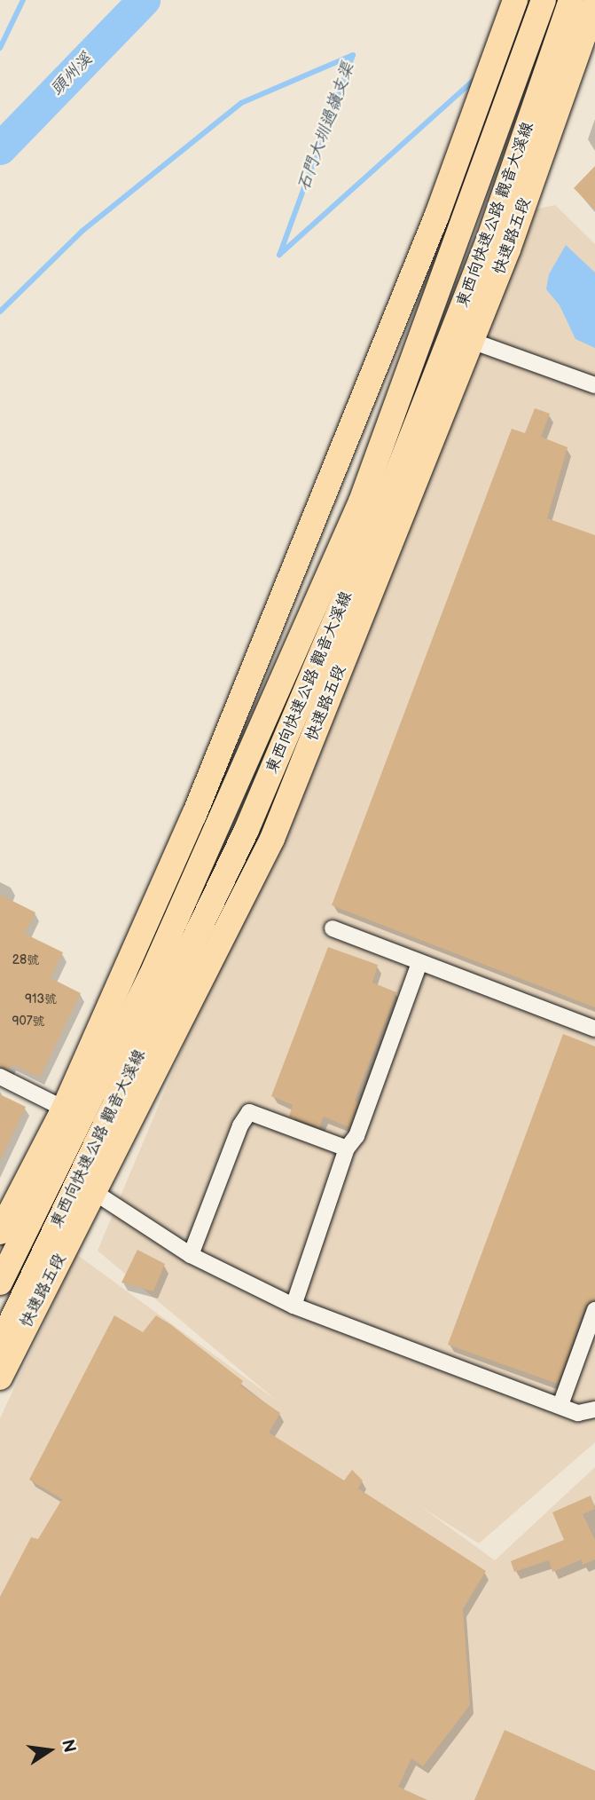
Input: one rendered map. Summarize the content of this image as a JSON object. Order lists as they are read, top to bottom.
{
  "streets": {
    "main road": ["東西向快速公路 觀音大溪線", "快速路五段"]
  },
  "water": ["頭州溪", "石門大圳過嶺支渠"],
  "house_numbers": ["28號", "913號", "907號"],
  "north": "right"
}
